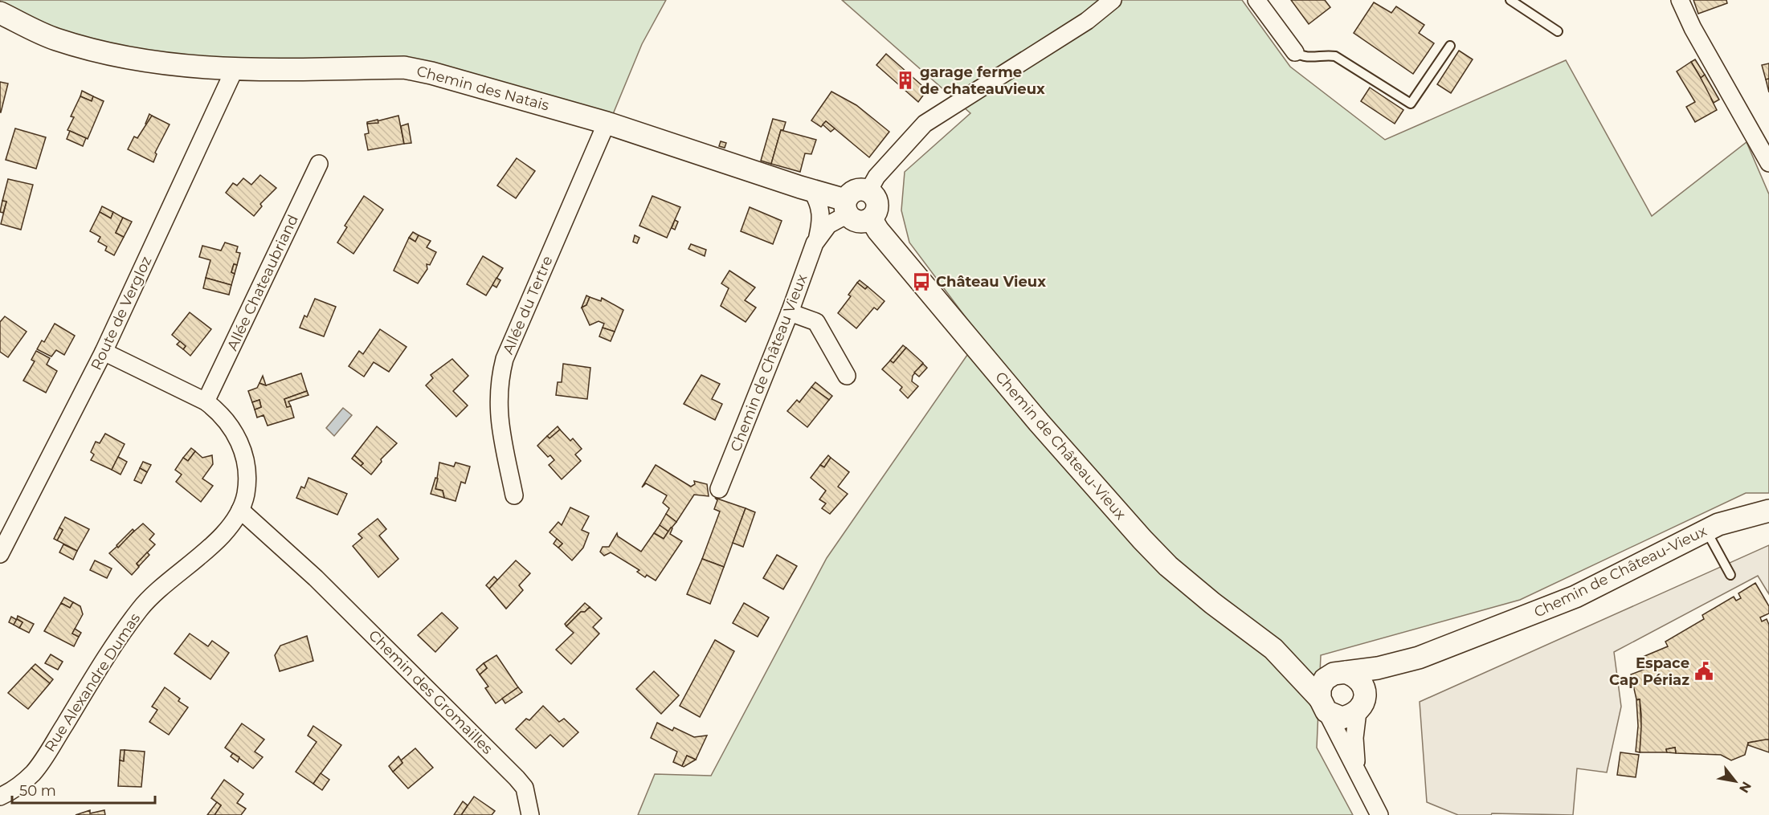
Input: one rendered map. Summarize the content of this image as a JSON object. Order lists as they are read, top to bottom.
{
  "streets": {
    "street": [
      "Chemin des Natais",
      "Allée Chateaubriand",
      "Allée du Tertre",
      "Route de Vergloz",
      "Chemin de Château Vieux",
      "Chemin de Château-Vieux",
      "Rue Alexandre Dumas",
      "Chemin des Gromailles"
    ]
  },
  "crossings": [
    ["Chemin des Natais", "Allée du Tertre"],
    ["Chemin des Natais", "Route de Vergloz"],
    ["Chemin des Natais", "Chemin de Château Vieux"],
    ["Chemin des Natais", "Chemin de Château-Vieux"],
    ["Allée Chateaubriand", "Rue Alexandre Dumas"],
    ["Route de Vergloz", "Rue Alexandre Dumas"],
    ["Chemin de Château Vieux", "Chemin de Château-Vieux"],
    ["Rue Alexandre Dumas", "Chemin des Gromailles"]
  ],
  "places": {
    "building": ["garage ferme de chateauvieux"],
    "bus stop": ["Château Vieux"],
    "public building": ["Espace Cap Périaz"]
  },
  "scale_bar": "50 m",
  "north": "bottom right"
}
